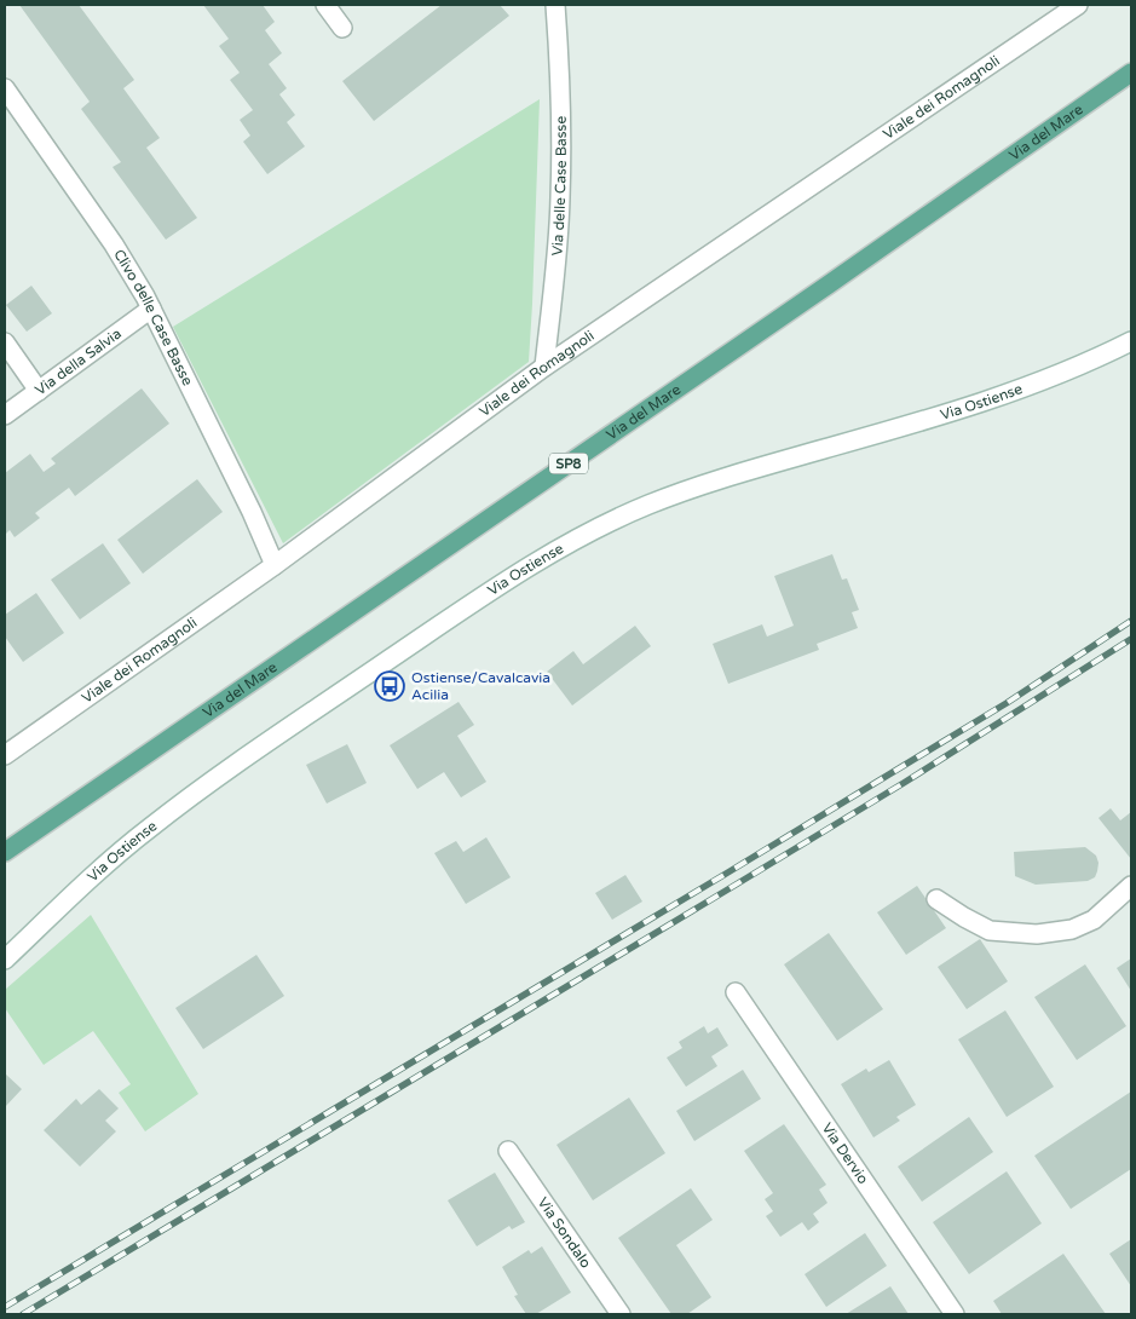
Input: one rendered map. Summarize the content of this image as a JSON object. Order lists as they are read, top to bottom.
{
  "streets": {
    "main road": ["Via del Mare", "SP8"],
    "street": [
      "Viale dei Romagnoli",
      "Via delle Case Basse",
      "Clivo delle Case Basse",
      "Via della Salvia",
      "Via Ostiense",
      "Via Dervio",
      "Via Sondalo"
    ]
  },
  "crossings": [
    ["Viale dei Romagnoli", "Via delle Case Basse"],
    ["Viale dei Romagnoli", "Clivo delle Case Basse"],
    ["Clivo delle Case Basse", "Via della Salvia"]
  ],
  "places": {
    "bus stop": ["Ostiense/Cavalcavia Acilia"]
  }
}
